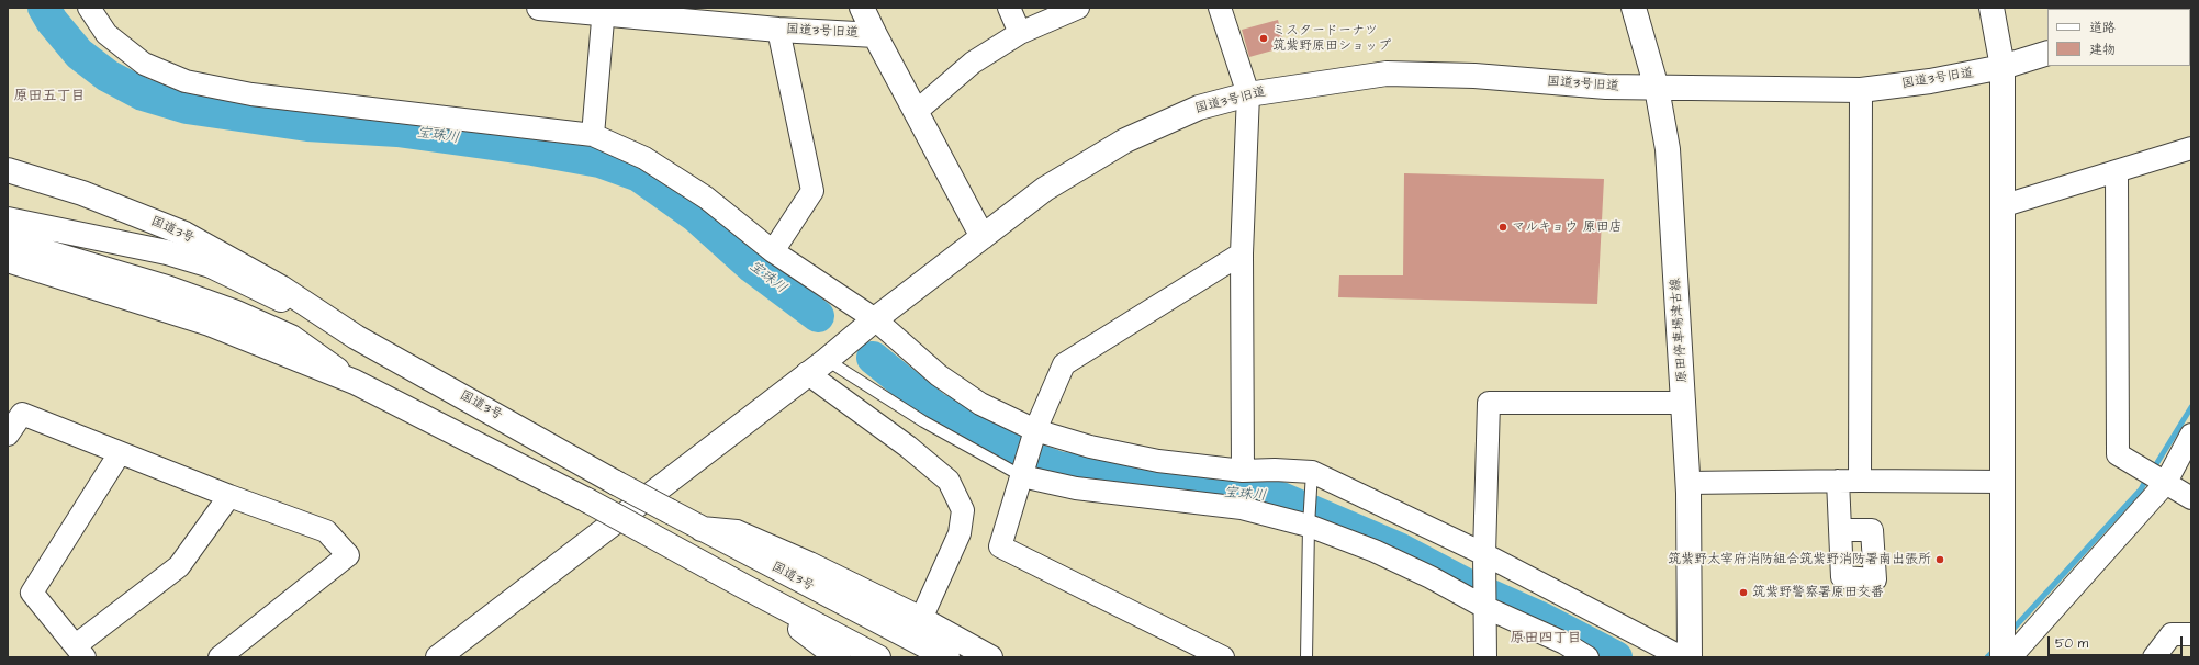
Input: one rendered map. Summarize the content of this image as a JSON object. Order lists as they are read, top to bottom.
{
  "streets": {
    "main road": ["国道3号旧道", "国道3号", "原田停車場津古線"]
  },
  "crossings": [
    ["国道3号旧道", "原田停車場津古線"]
  ],
  "districts": ["原田五丁目", "原田四丁目"],
  "water": ["宝珠川"],
  "places": [
    "ミスタードーナツ 筑紫野原田ショップ",
    "マルキョウ 原田店",
    "筑紫野太宰府消防組合筑紫野消防署南出張所",
    "筑紫野警察署原田交番"
  ],
  "legend": ["道路", "建物"],
  "scale_bar": "50 m"
}
